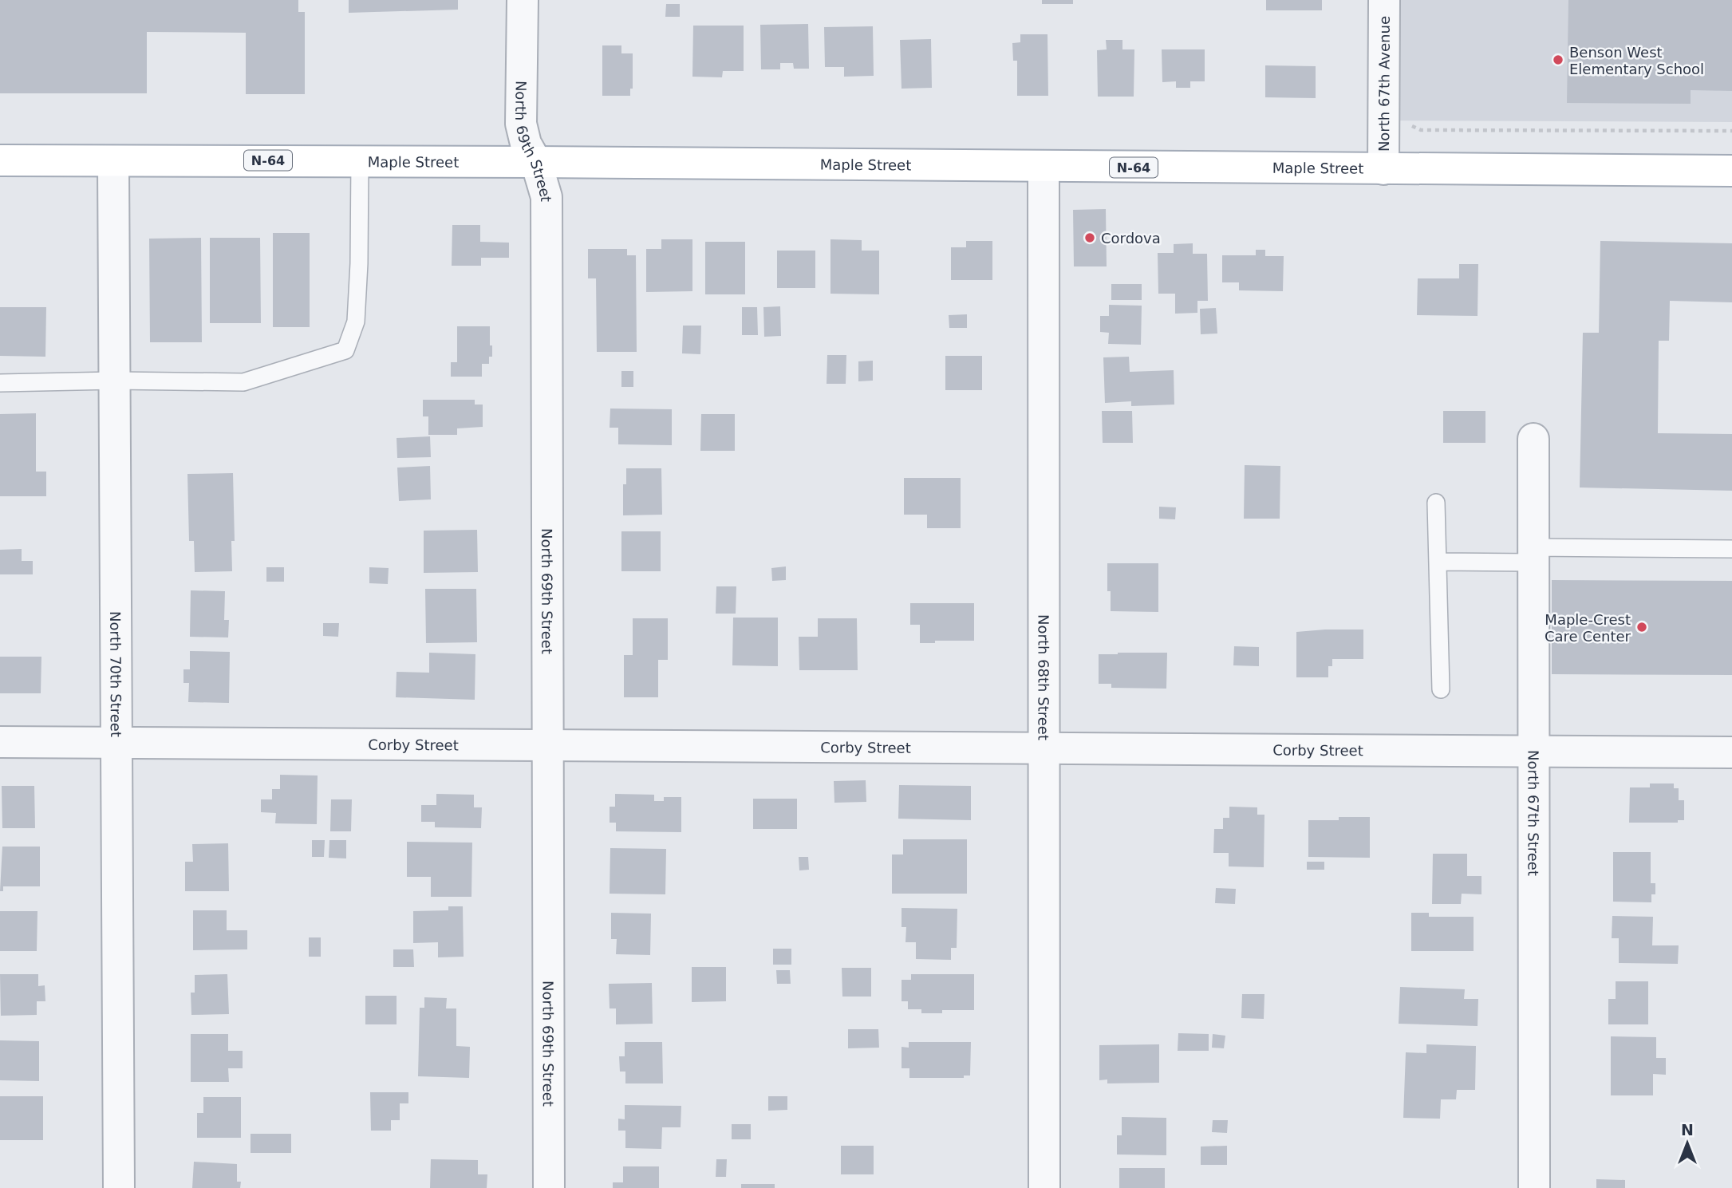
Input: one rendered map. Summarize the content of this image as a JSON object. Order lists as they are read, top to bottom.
{
  "streets": {
    "main road": ["N-64", "Maple Street"],
    "street": [
      "North 67th Avenue",
      "North 69th Street",
      "North 70th Street",
      "North 68th Street",
      "Corby Street",
      "North 67th Street"
    ]
  },
  "crossings": [
    ["North 67th Avenue", "Maple Street"],
    ["North 69th Street", "Maple Street"],
    ["North 69th Street", "Corby Street"],
    ["Maple Street", "North 70th Street"],
    ["Maple Street", "North 68th Street"],
    ["North 70th Street", "Corby Street"],
    ["North 68th Street", "Corby Street"],
    ["Corby Street", "North 67th Street"]
  ],
  "places": ["Benson West Elementary School", "Cordova", "Maple-Crest Care Center"],
  "north": "top"
}
